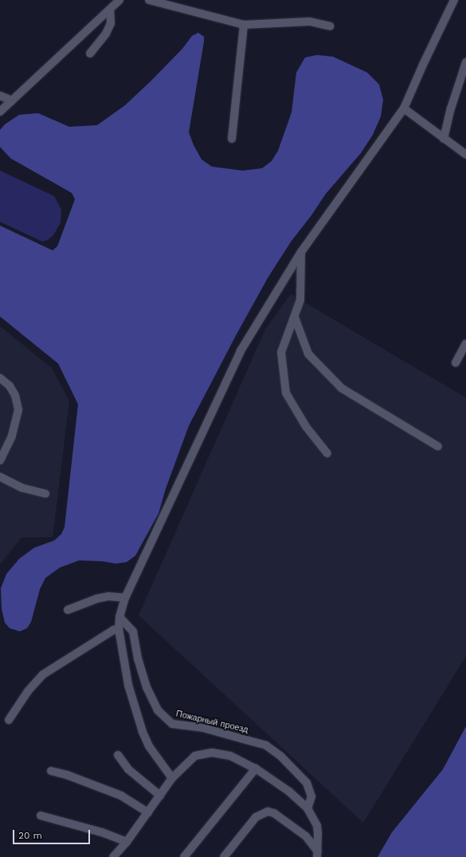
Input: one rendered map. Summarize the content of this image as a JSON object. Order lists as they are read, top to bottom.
{
  "streets": {
    "lane": ["Пожарный проезд"]
  },
  "scale_bar": "20 m"
}
